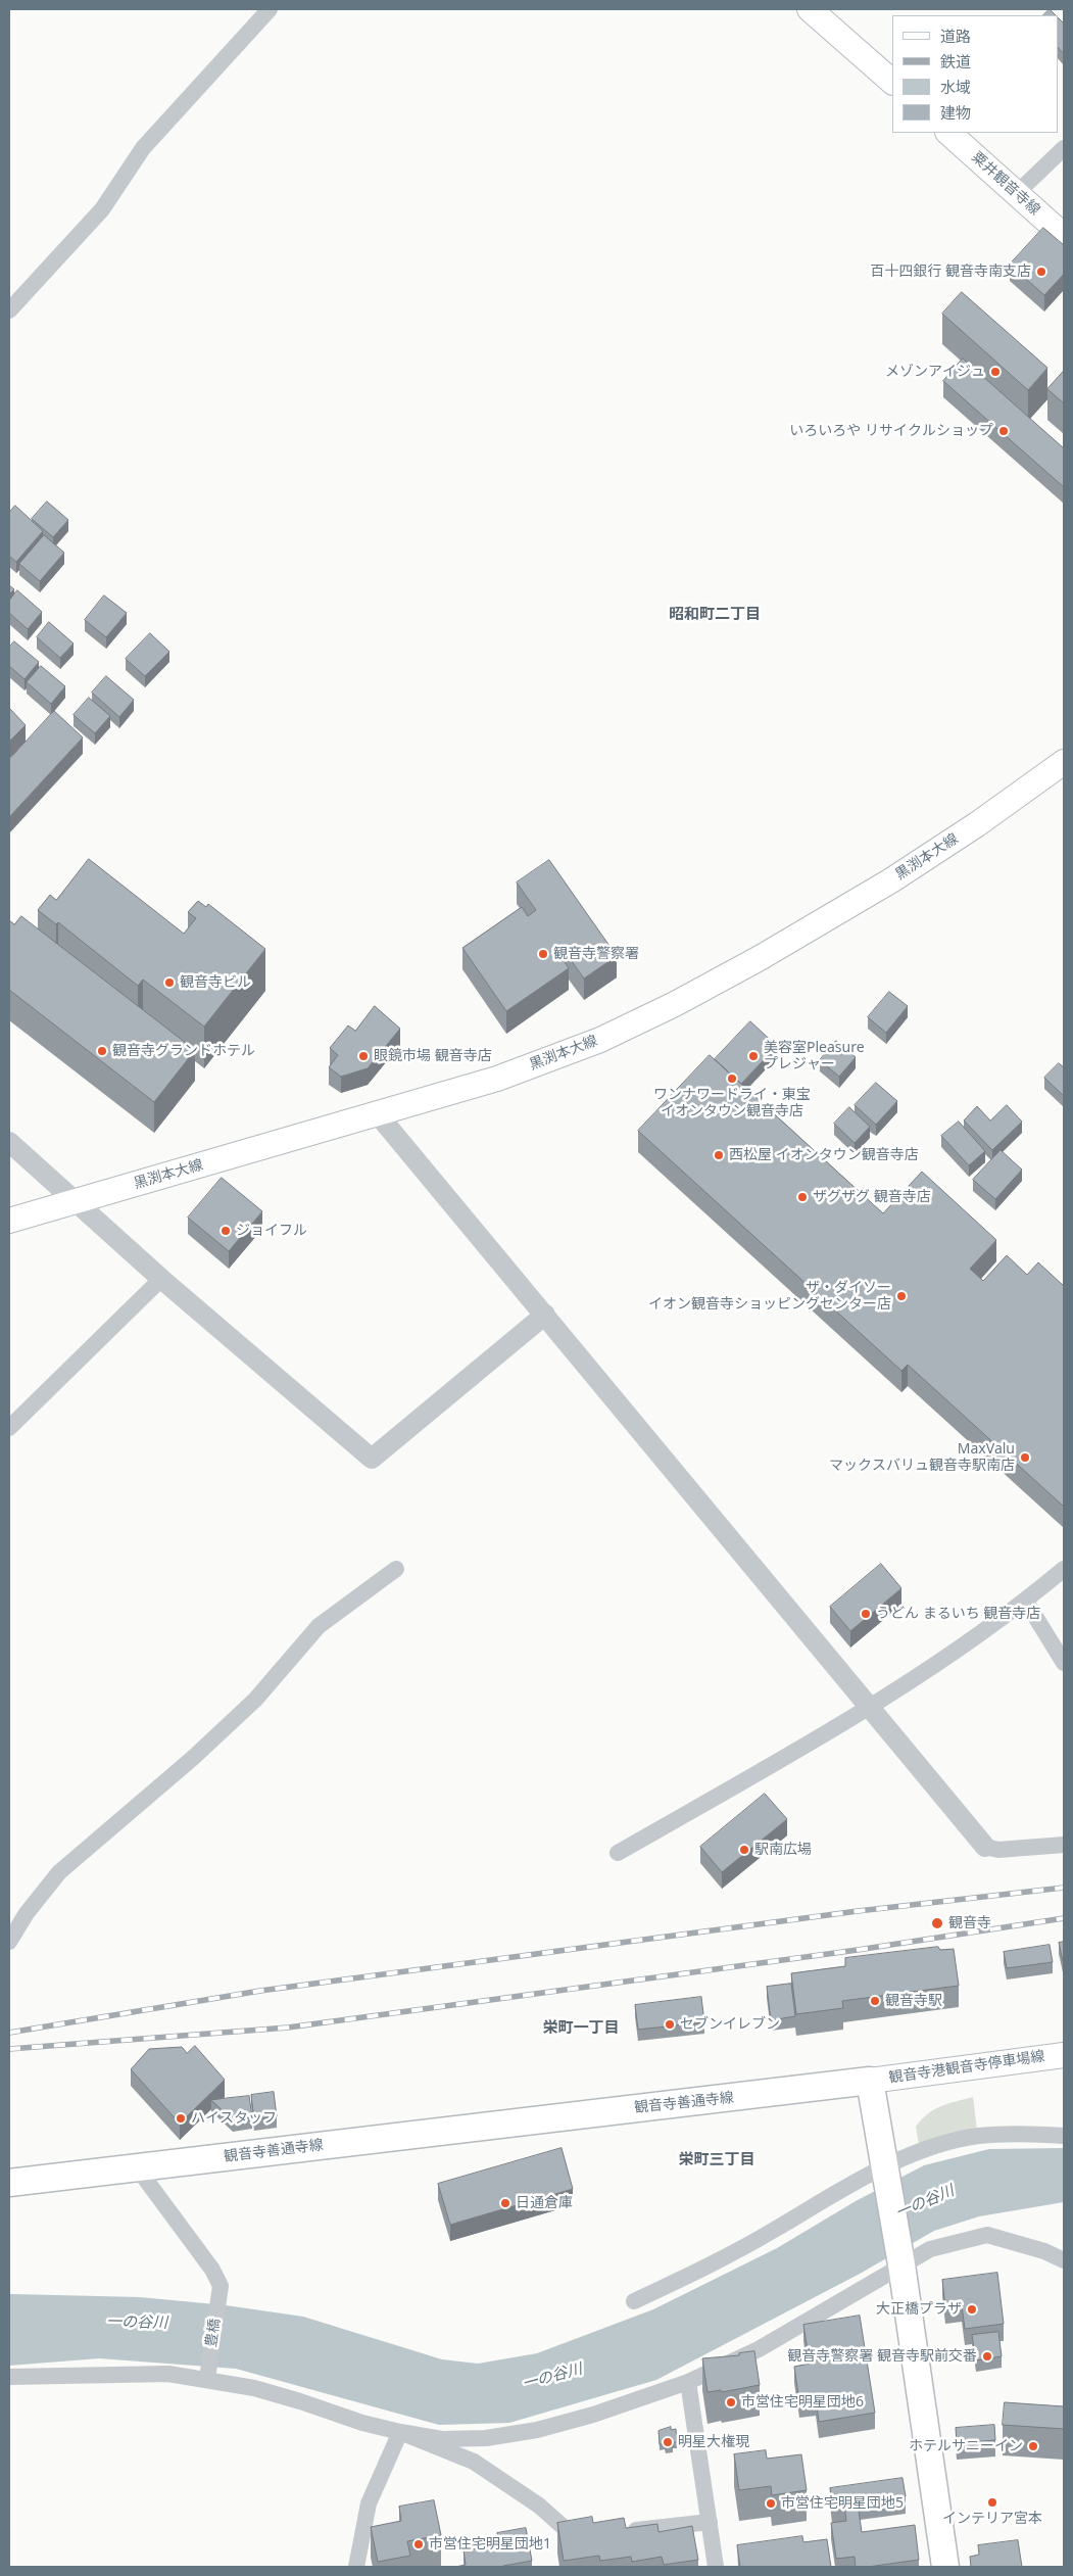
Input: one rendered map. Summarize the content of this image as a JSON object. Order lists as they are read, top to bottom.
{
  "streets": {
    "main road": [
      "粟井観音寺線",
      "黒渕本大線",
      "観音寺港観音寺停車場線",
      "観音寺善通寺線"
    ],
    "street": ["豊橋"]
  },
  "crossings": [
    ["観音寺港観音寺停車場線", "観音寺善通寺線"],
    ["観音寺善通寺線", "豊橋"]
  ],
  "districts": ["昭和町二丁目", "栄町一丁目", "栄町三丁目"],
  "water": ["一の谷川"],
  "places": [
    "百十四銀行 観音寺南支店",
    "メゾンアイジュ",
    "いろいろや リサイクルショップ",
    "観音寺警察署",
    "観音寺ビル",
    "観音寺グランドホテル",
    "眼鏡市場 観音寺店",
    "美容室Pleasure プレジャー",
    "ワンナワードライ・東宝 イオンタウン観音寺店",
    "西松屋 イオンタウン観音寺店",
    "ザグザグ 観音寺店",
    "ジョイフル",
    "ザ・ダイソー イオン観音寺ショッピングセンター店",
    "MaxValu マックスバリュ観音寺駅南店",
    "うどん まるいち 観音寺店",
    "駅南広場",
    "観音寺",
    "観音寺駅",
    "セブンイレブン",
    "ハイスタッフ",
    "日通倉庫",
    "大正橋プラザ",
    "観音寺警察署 観音寺駅前交番",
    "市営住宅明星団地6",
    "明星大権現",
    "ホテルサニーイン",
    "インテリア宮本",
    "市営住宅明星団地5",
    "市営住宅明星団地1"
  ],
  "legend": [
    "道路",
    "鉄道",
    "水域",
    "建物"
  ]
}
